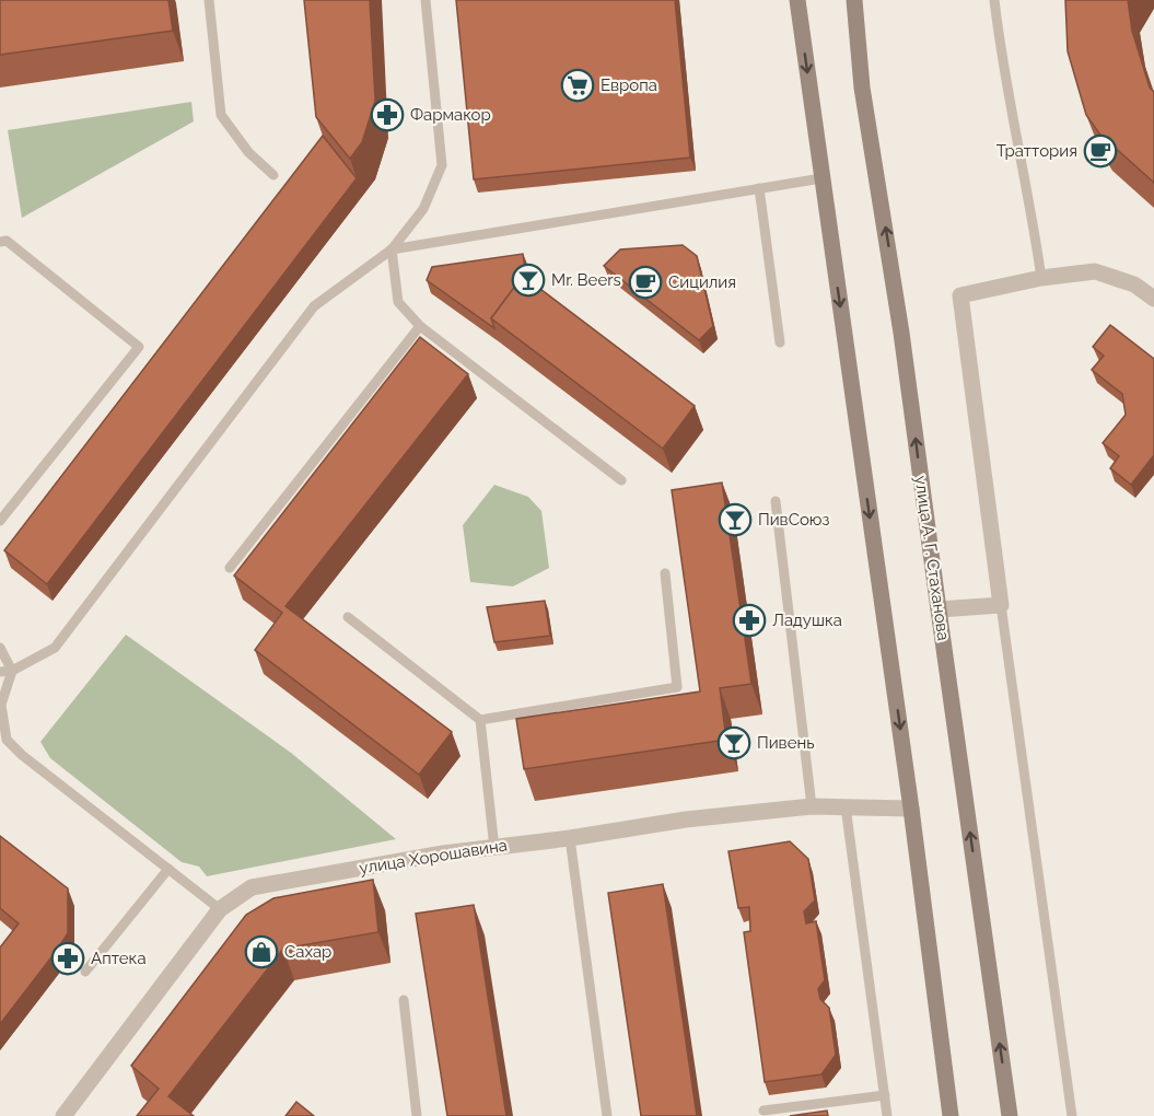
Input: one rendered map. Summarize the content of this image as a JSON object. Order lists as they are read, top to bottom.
{
  "streets": {
    "main road": ["улица А. Г. Стаханова"],
    "street": ["улица Хорошавина"]
  },
  "places": {
    "supermarket": ["Европа"],
    "pharmacy": ["Фармакор", "Ладушка", "Аптека"],
    "cafe": ["Траттория", "Сицилия"],
    "bar": ["Mr. Beers", "ПивСоюз", "Пивень"],
    "shop": ["Сахар"]
  }
}
